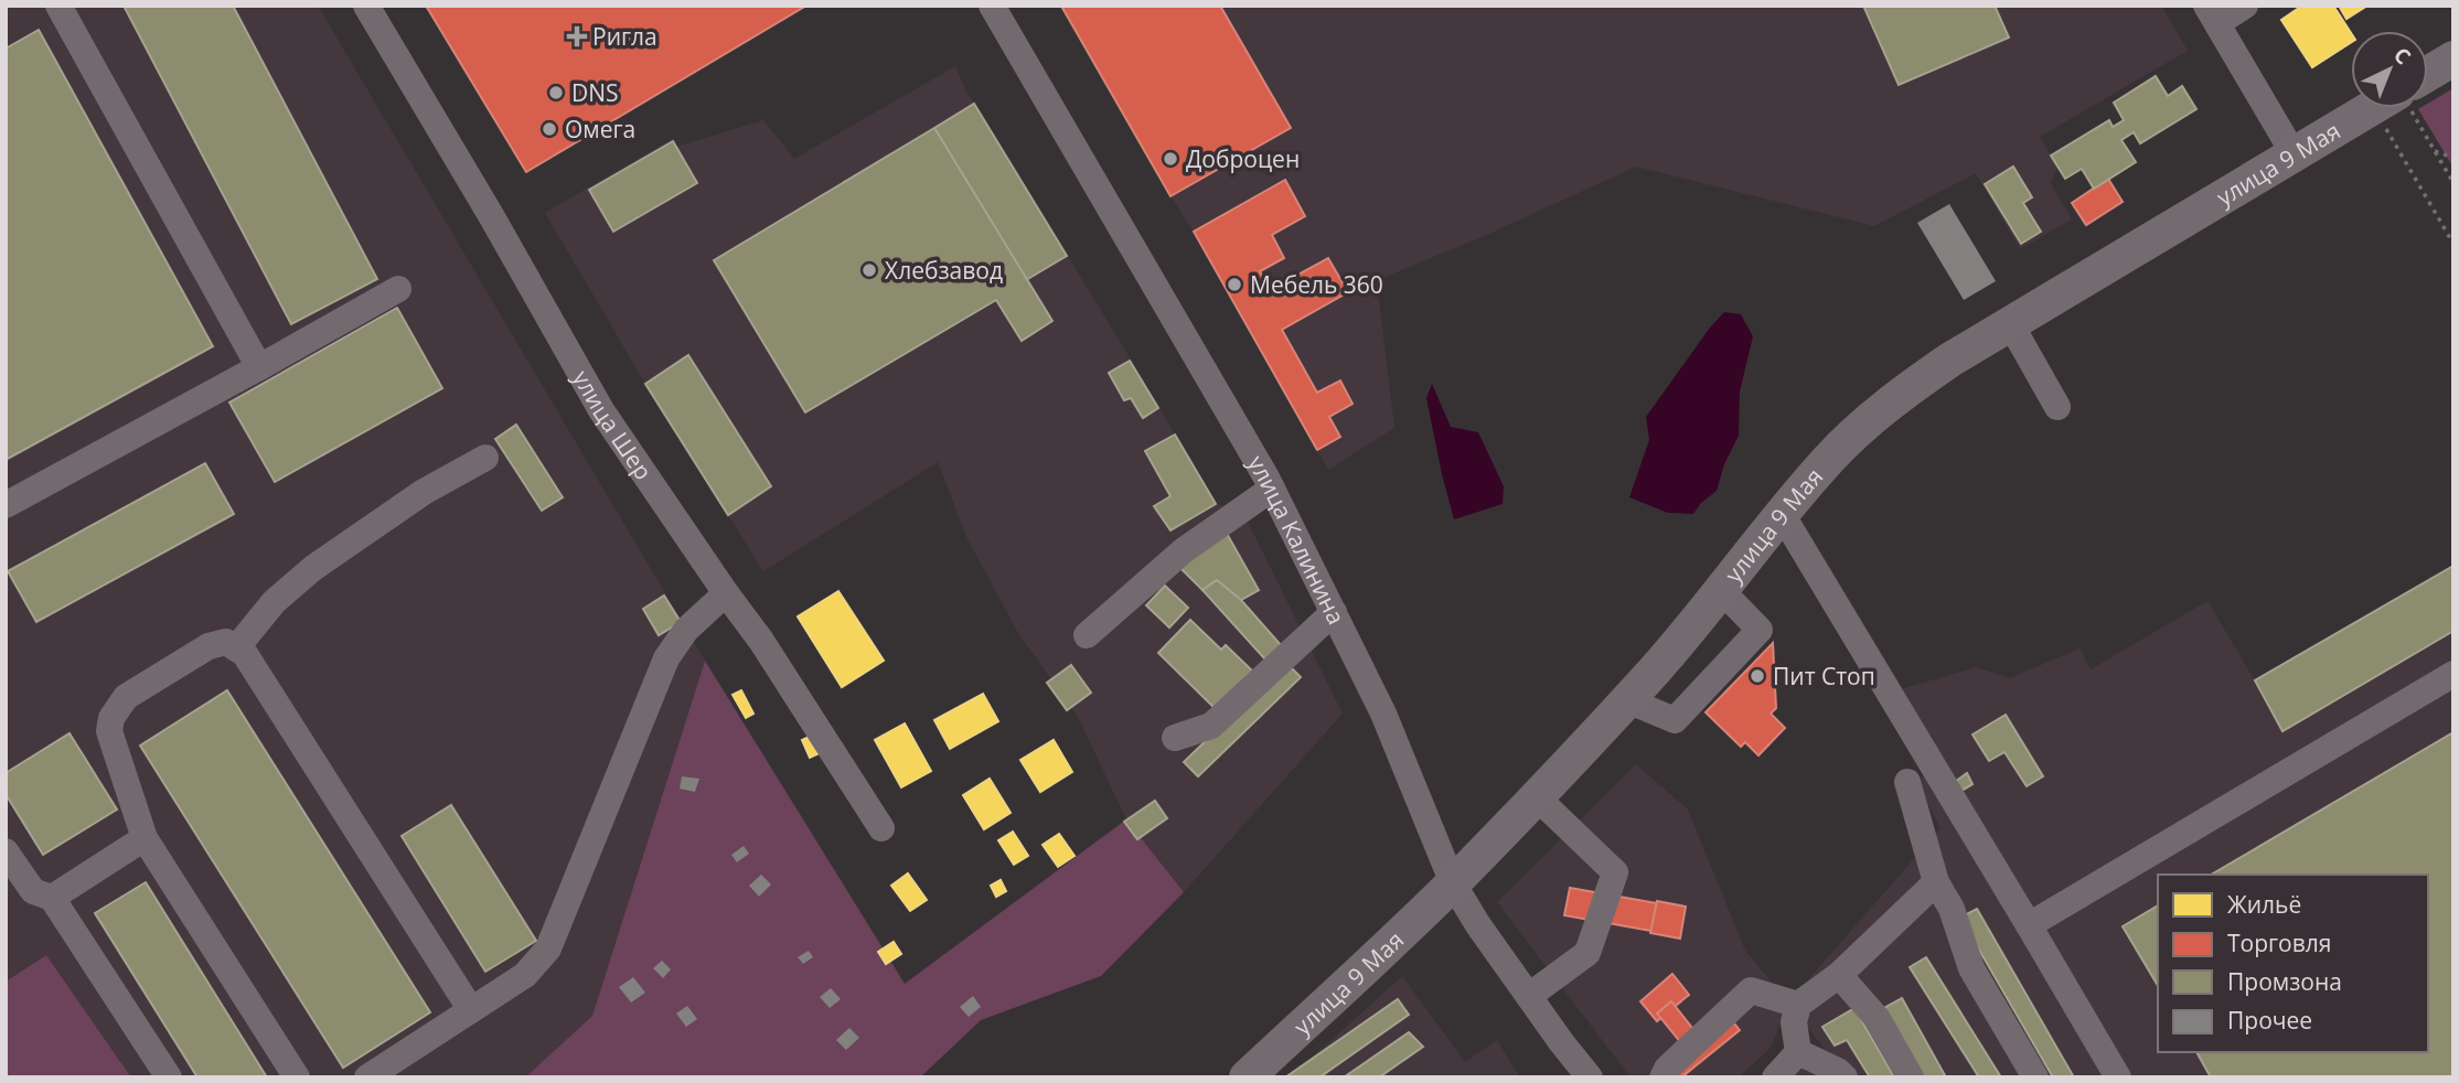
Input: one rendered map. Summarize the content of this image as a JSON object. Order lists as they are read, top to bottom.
{
  "streets": {
    "main road": ["улица 9 Мая"],
    "street": ["улица Шер", "улица Калинина"]
  },
  "crossings": [
    ["улица 9 Мая", "улица Калинина"]
  ],
  "places": {
    "health": ["Ригла"],
    "other": [
      "DNS",
      "Омега",
      "Доброцен",
      "Хлебзавод",
      "Мебель 360",
      "Пит Стоп"
    ]
  },
  "legend": [
    "Жильё",
    "Торговля",
    "Промзона",
    "Прочее"
  ],
  "north": "top right"
}
